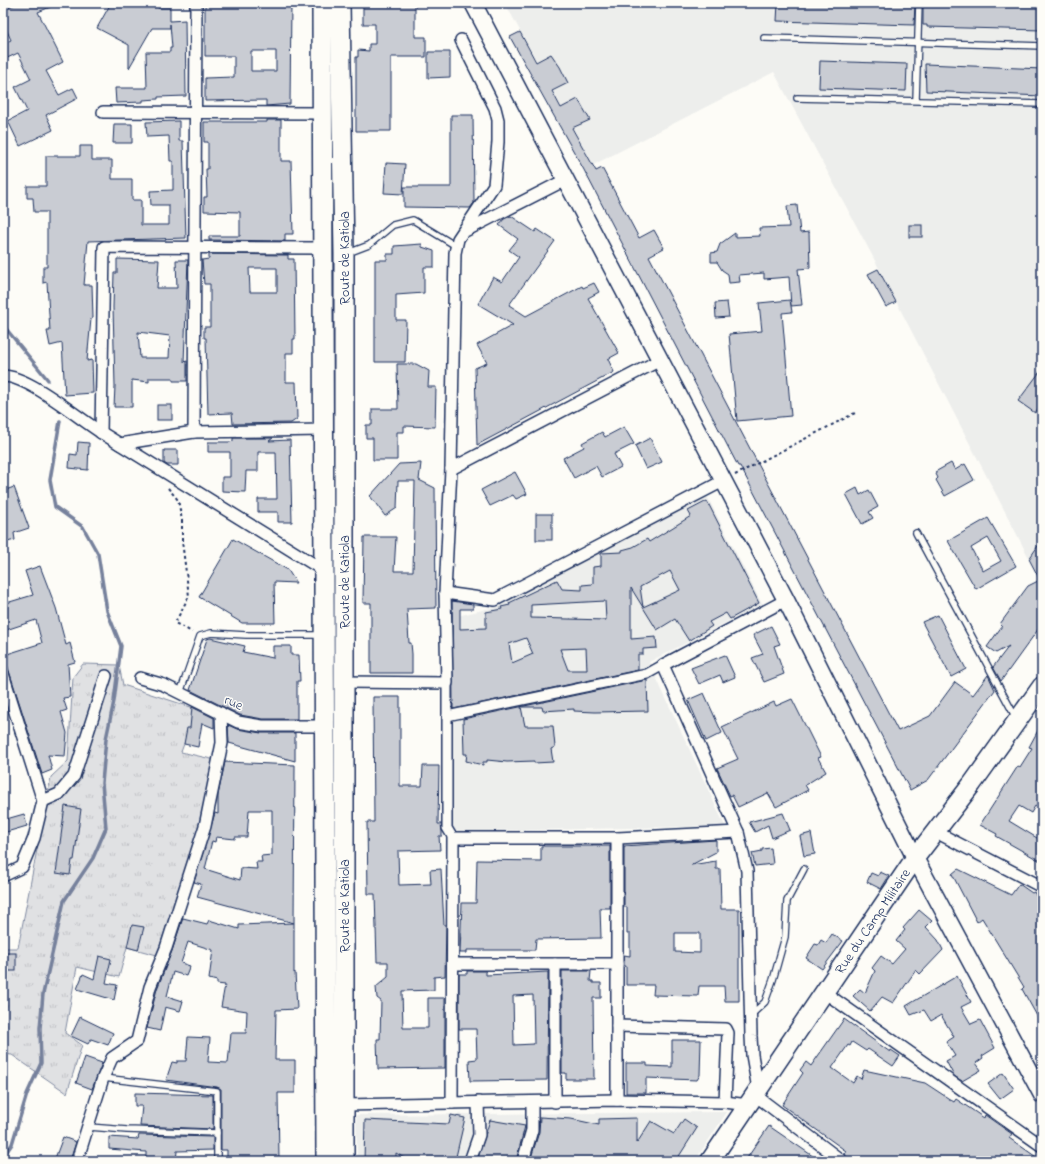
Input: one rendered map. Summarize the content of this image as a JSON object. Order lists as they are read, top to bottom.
{
  "streets": {
    "highway": ["Route de Katiola"],
    "main road": ["Rue du Camp Militaire"],
    "street": ["rue"]
  },
  "crossings": [
    ["Route de Katiola", "rue"]
  ]
}
